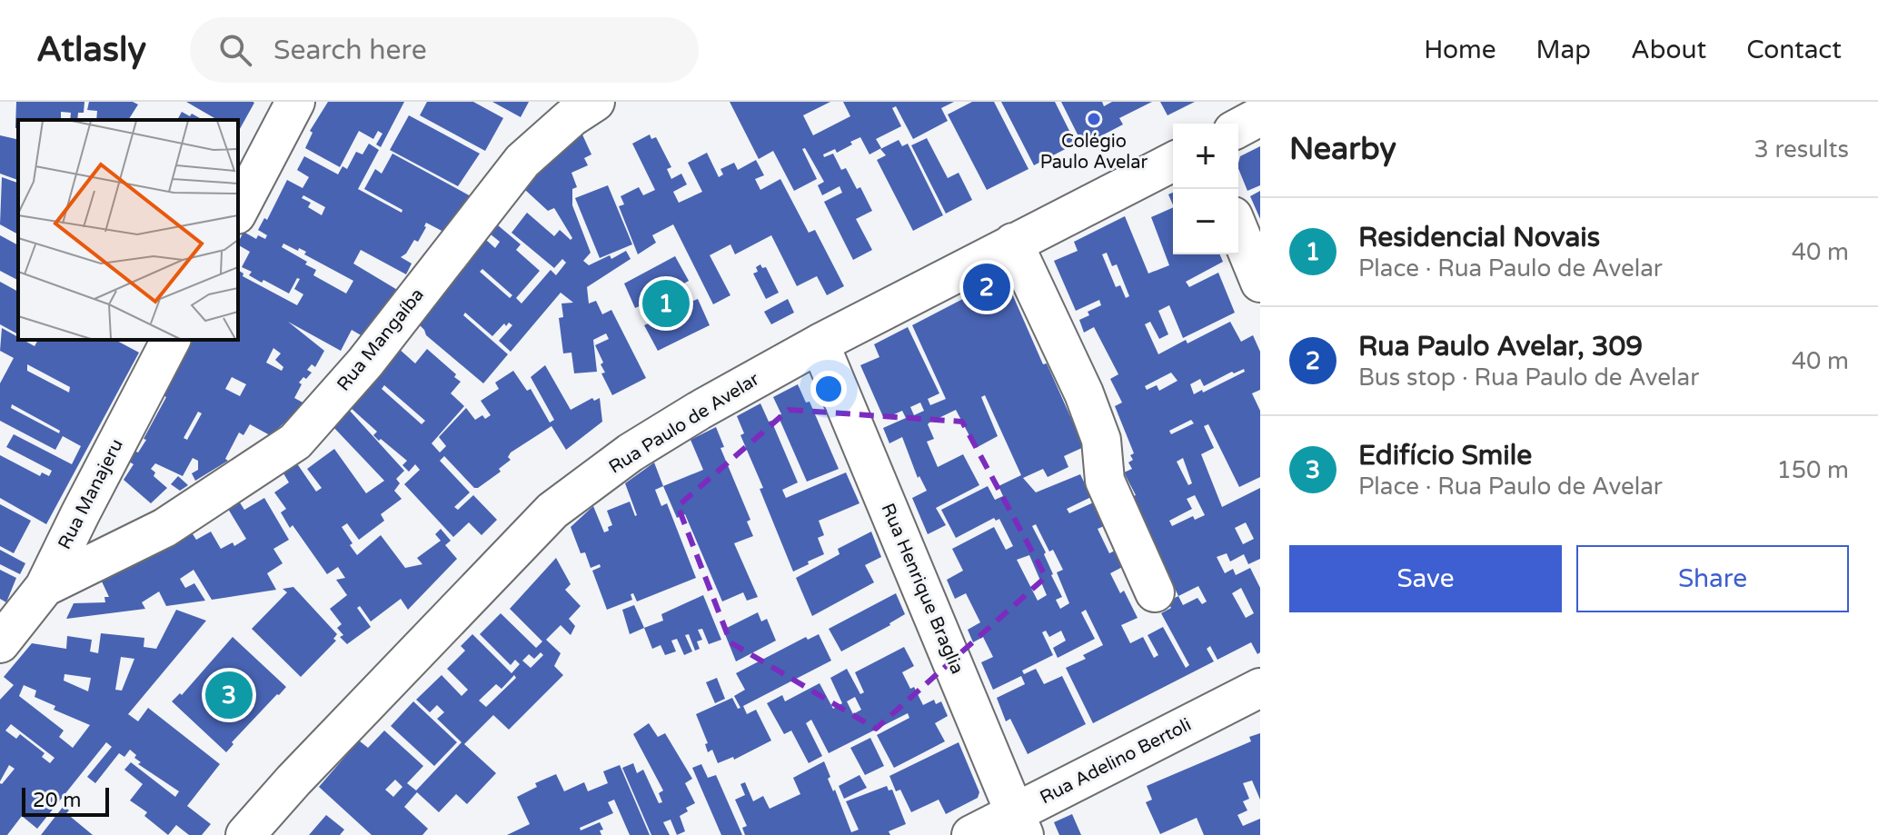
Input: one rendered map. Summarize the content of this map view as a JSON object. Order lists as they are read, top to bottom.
{
  "streets": {
    "street": [
      "Rua Mangaíba",
      "Rua Paulo de Avelar",
      "Rua Manajeru",
      "Rua Henrique Braglia",
      "Rua Adelino Bertoli"
    ]
  },
  "crossings": [
    ["Rua Mangaíba", "Rua Manajeru"],
    ["Rua Paulo de Avelar", "Rua Henrique Braglia"],
    ["Rua Henrique Braglia", "Rua Adelino Bertoli"]
  ],
  "places": ["Colégio Paulo Avelar"],
  "scale_bar": "20 m",
  "page": {
    "header": "Atlasly",
    "search": "Search here",
    "nav": [
      "Home",
      "Map",
      "About",
      "Contact"
    ],
    "heading": ["Nearby", "3 results"],
    "map_buttons": ["+", "−"],
    "list": [
      {
        "mark": "1",
        "name": "Residencial Novais",
        "note": "Place · Rua Paulo de Avelar",
        "value": "40 m"
      },
      {
        "mark": "2",
        "name": "Rua Paulo Avelar, 309",
        "note": "Bus stop · Rua Paulo de Avelar",
        "value": "40 m"
      },
      {
        "mark": "3",
        "name": "Edifício Smile",
        "note": "Place · Rua Paulo de Avelar",
        "value": "150 m"
      }
    ],
    "pins": ["2", "1", "3"],
    "buttons": ["Save", "Share"],
    "scale": "20 m"
  }
}
